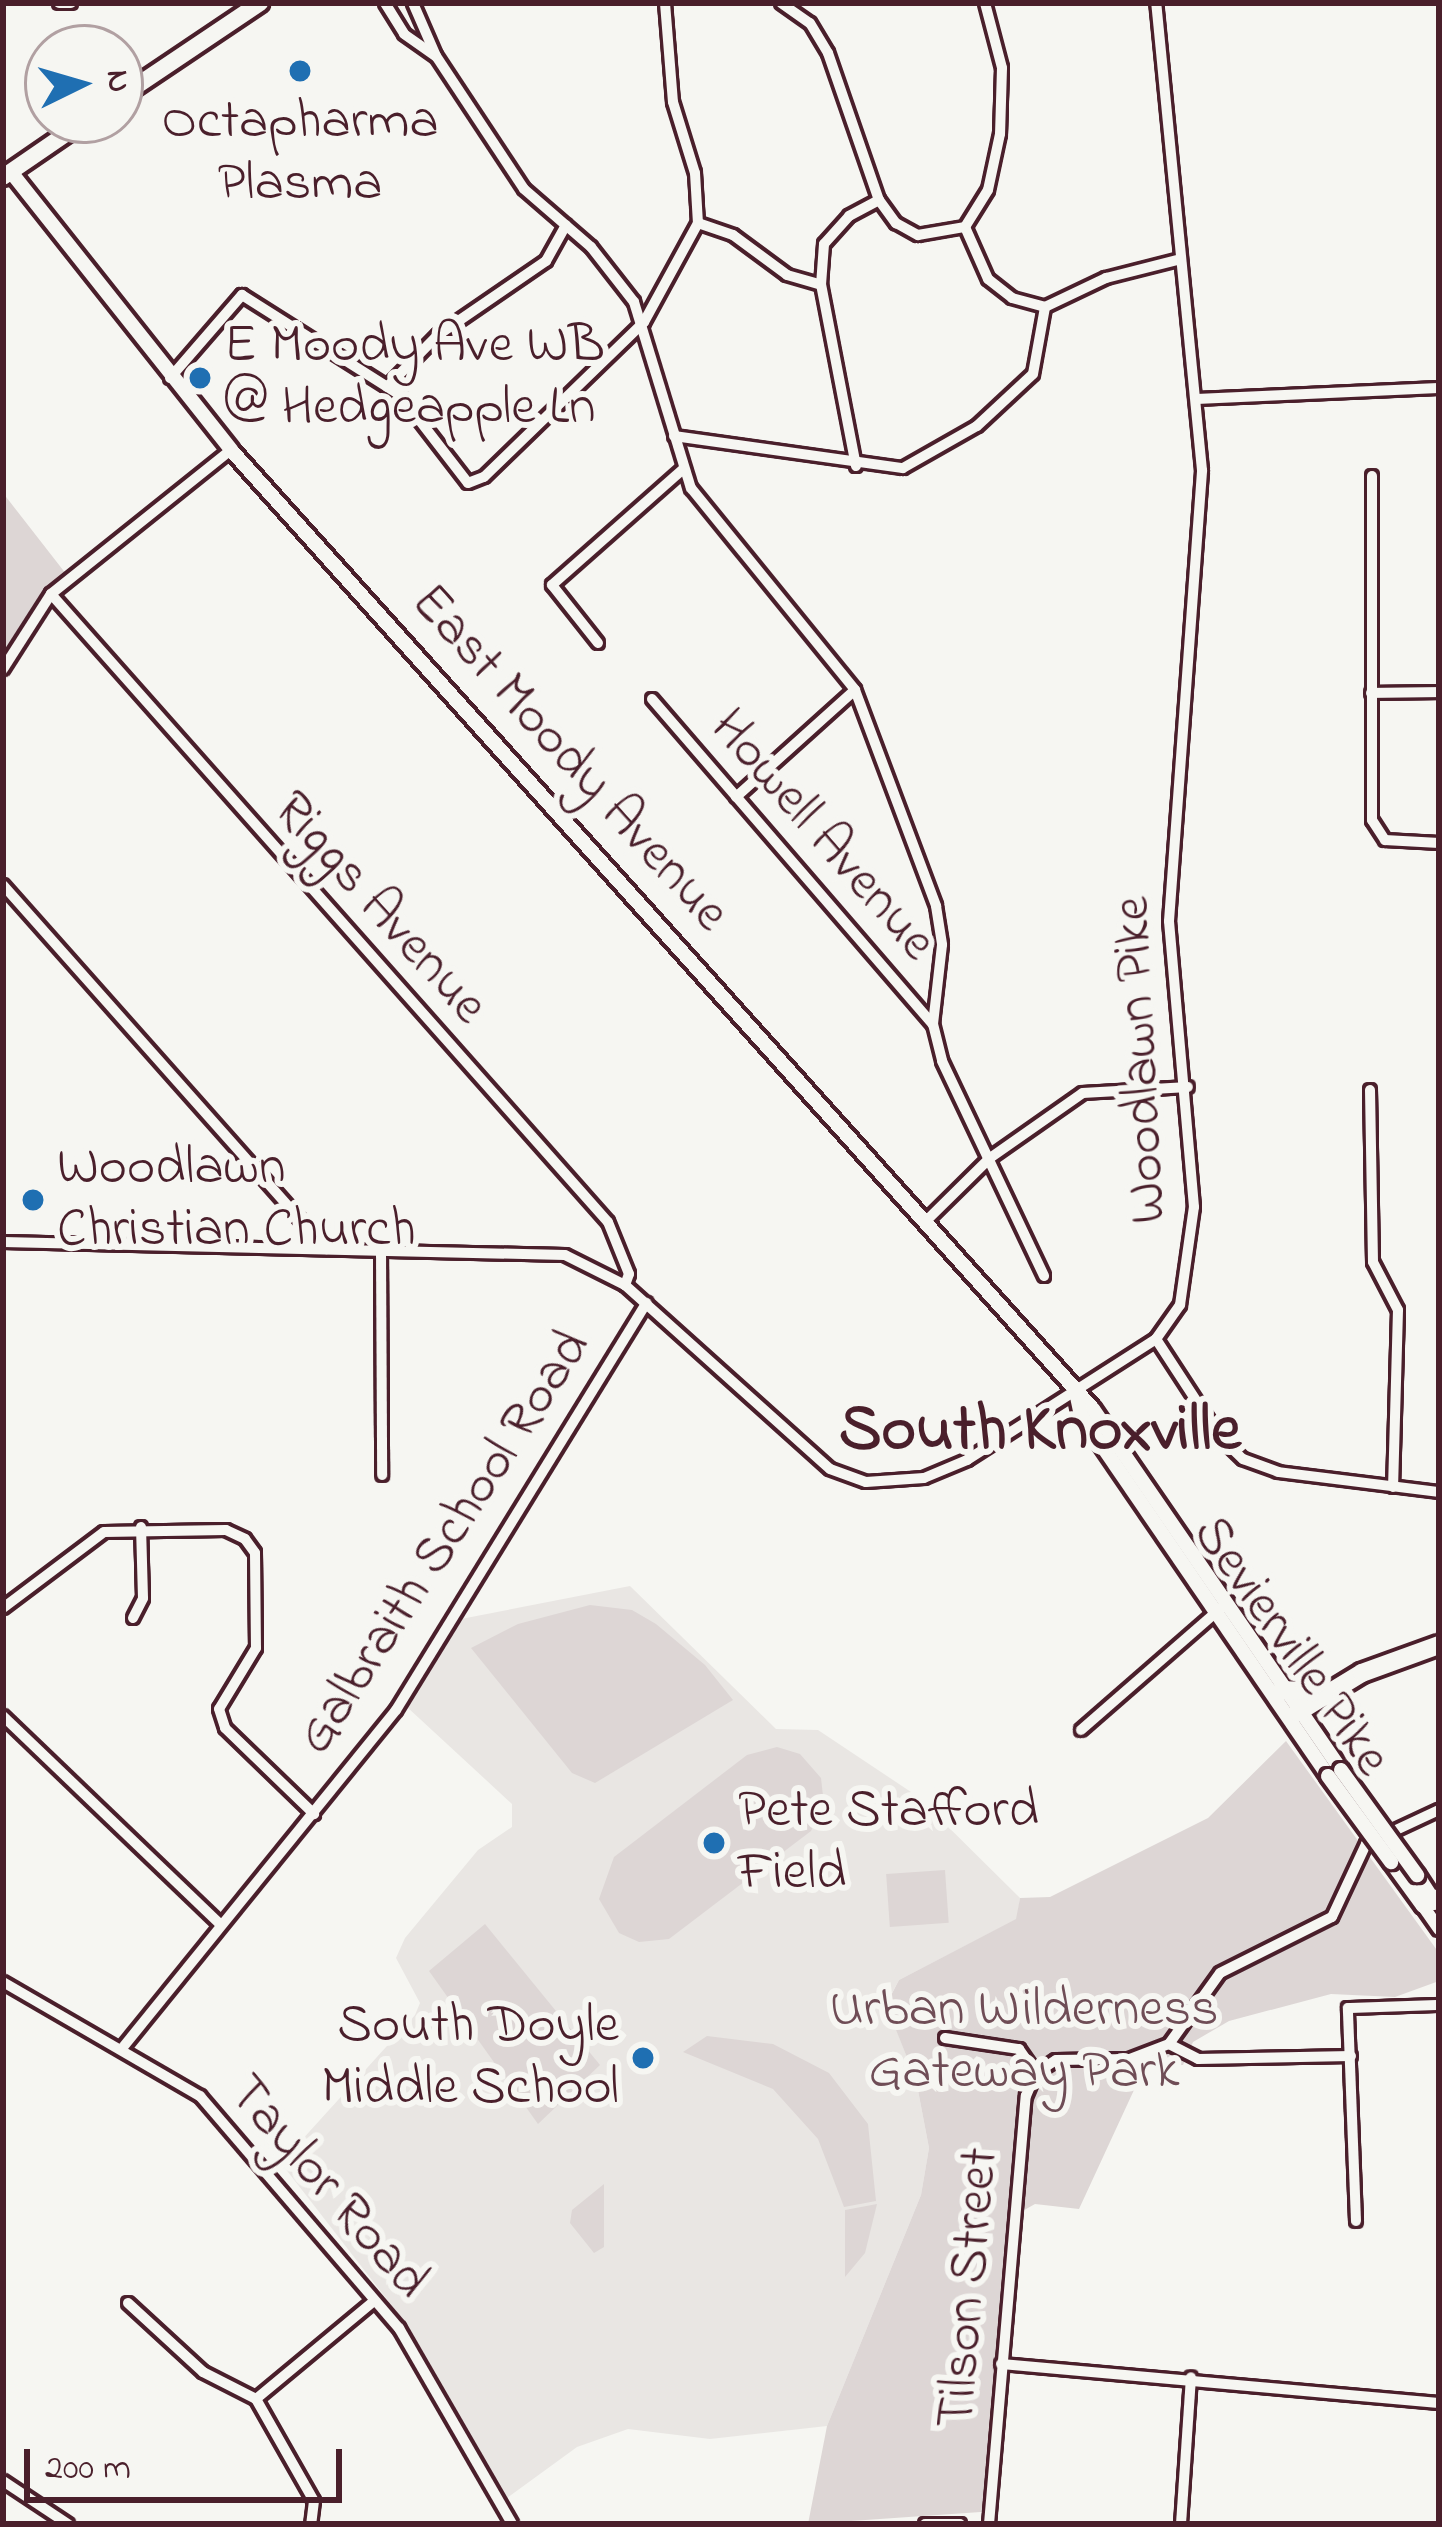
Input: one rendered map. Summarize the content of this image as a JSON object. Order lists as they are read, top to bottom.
{
  "streets": {
    "main road": ["East Moody Avenue", "Sevierville Pike"],
    "street": [
      "Howell Avenue",
      "Riggs Avenue",
      "Woodlawn Pike",
      "Galbraith School Road",
      "Taylor Road",
      "Tilson Street"
    ]
  },
  "crossings": [
    ["East Moody Avenue", "Woodlawn Pike"],
    ["East Moody Avenue", "Sevierville Pike"],
    ["Riggs Avenue", "Woodlawn Pike"],
    ["Woodlawn Pike", "Galbraith School Road"],
    ["Woodlawn Pike", "Sevierville Pike"],
    ["Galbraith School Road", "Taylor Road"]
  ],
  "districts": ["South Knoxville"],
  "parks": ["Urban Wilderness Gateway Park"],
  "places": [
    "Octapharma Plasma",
    "E Moody Ave WB @ Hedgeapple Ln",
    "Woodlawn Christian Church",
    "Pete Stafford Field",
    "South Doyle Middle School"
  ],
  "scale_bar": "200 m",
  "north": "right"
}
